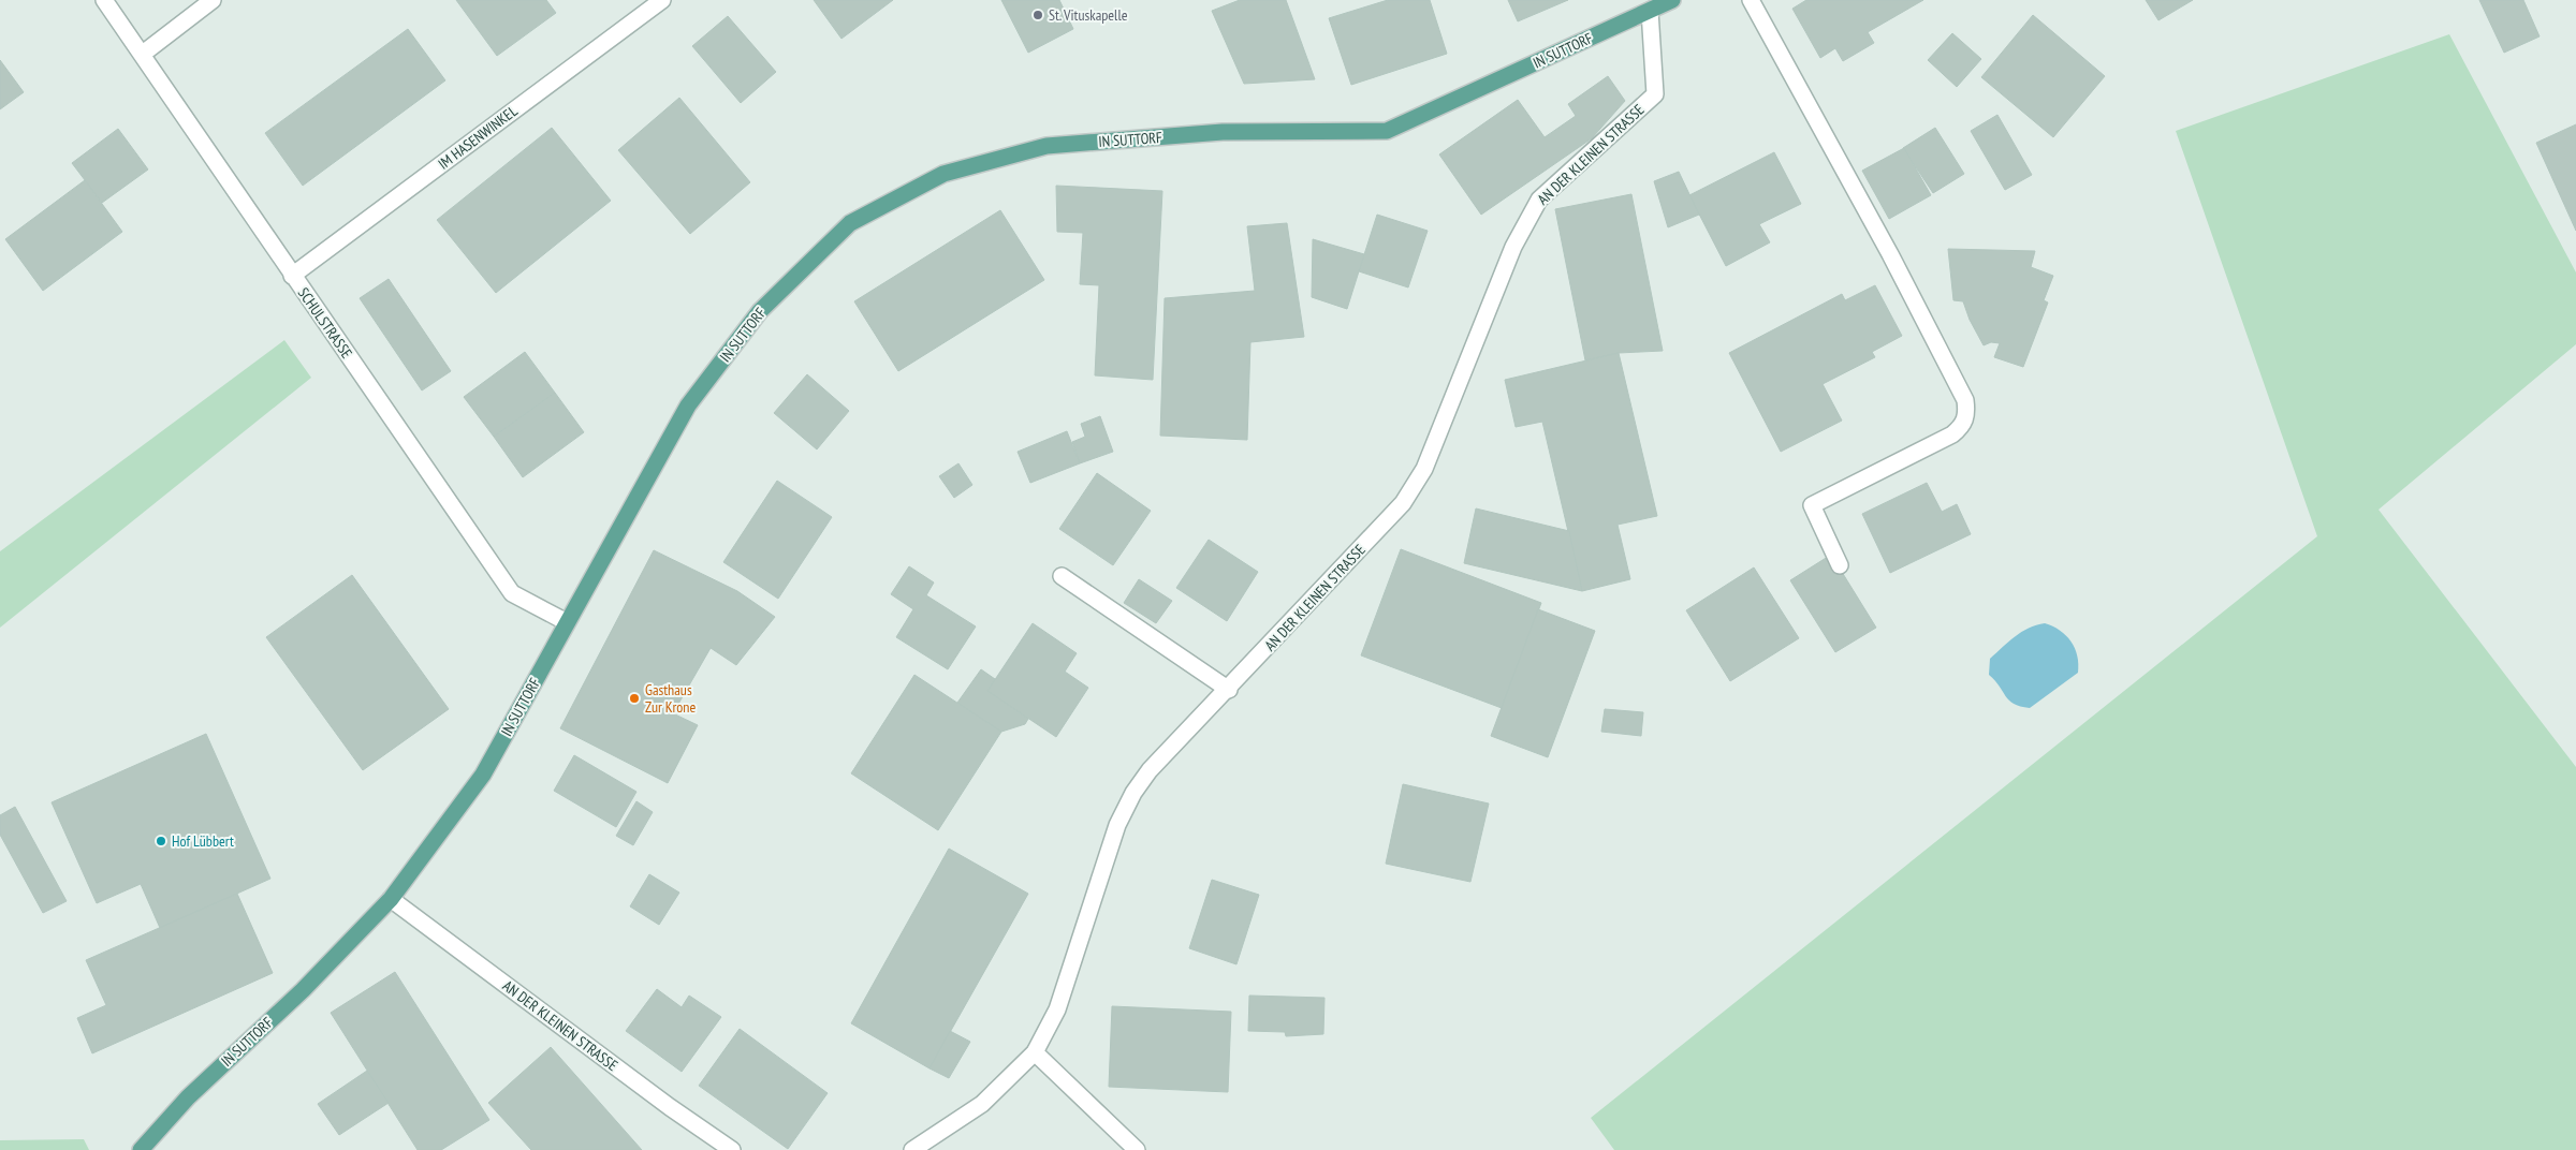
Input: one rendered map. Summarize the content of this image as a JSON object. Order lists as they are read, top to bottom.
{
  "streets": {
    "main road": ["IN SUTTORF"],
    "street": ["IM HASENWINKEL", "AN DER KLEINEN STRASSE", "SCHULSTRASSE"]
  },
  "crossings": [
    ["IN SUTTORF", "AN DER KLEINEN STRASSE"],
    ["IN SUTTORF", "SCHULSTRASSE"],
    ["IM HASENWINKEL", "SCHULSTRASSE"]
  ],
  "places": ["St. Vituskapelle", "Gasthaus Zur Krone", "Hof Lübbert"]
}
